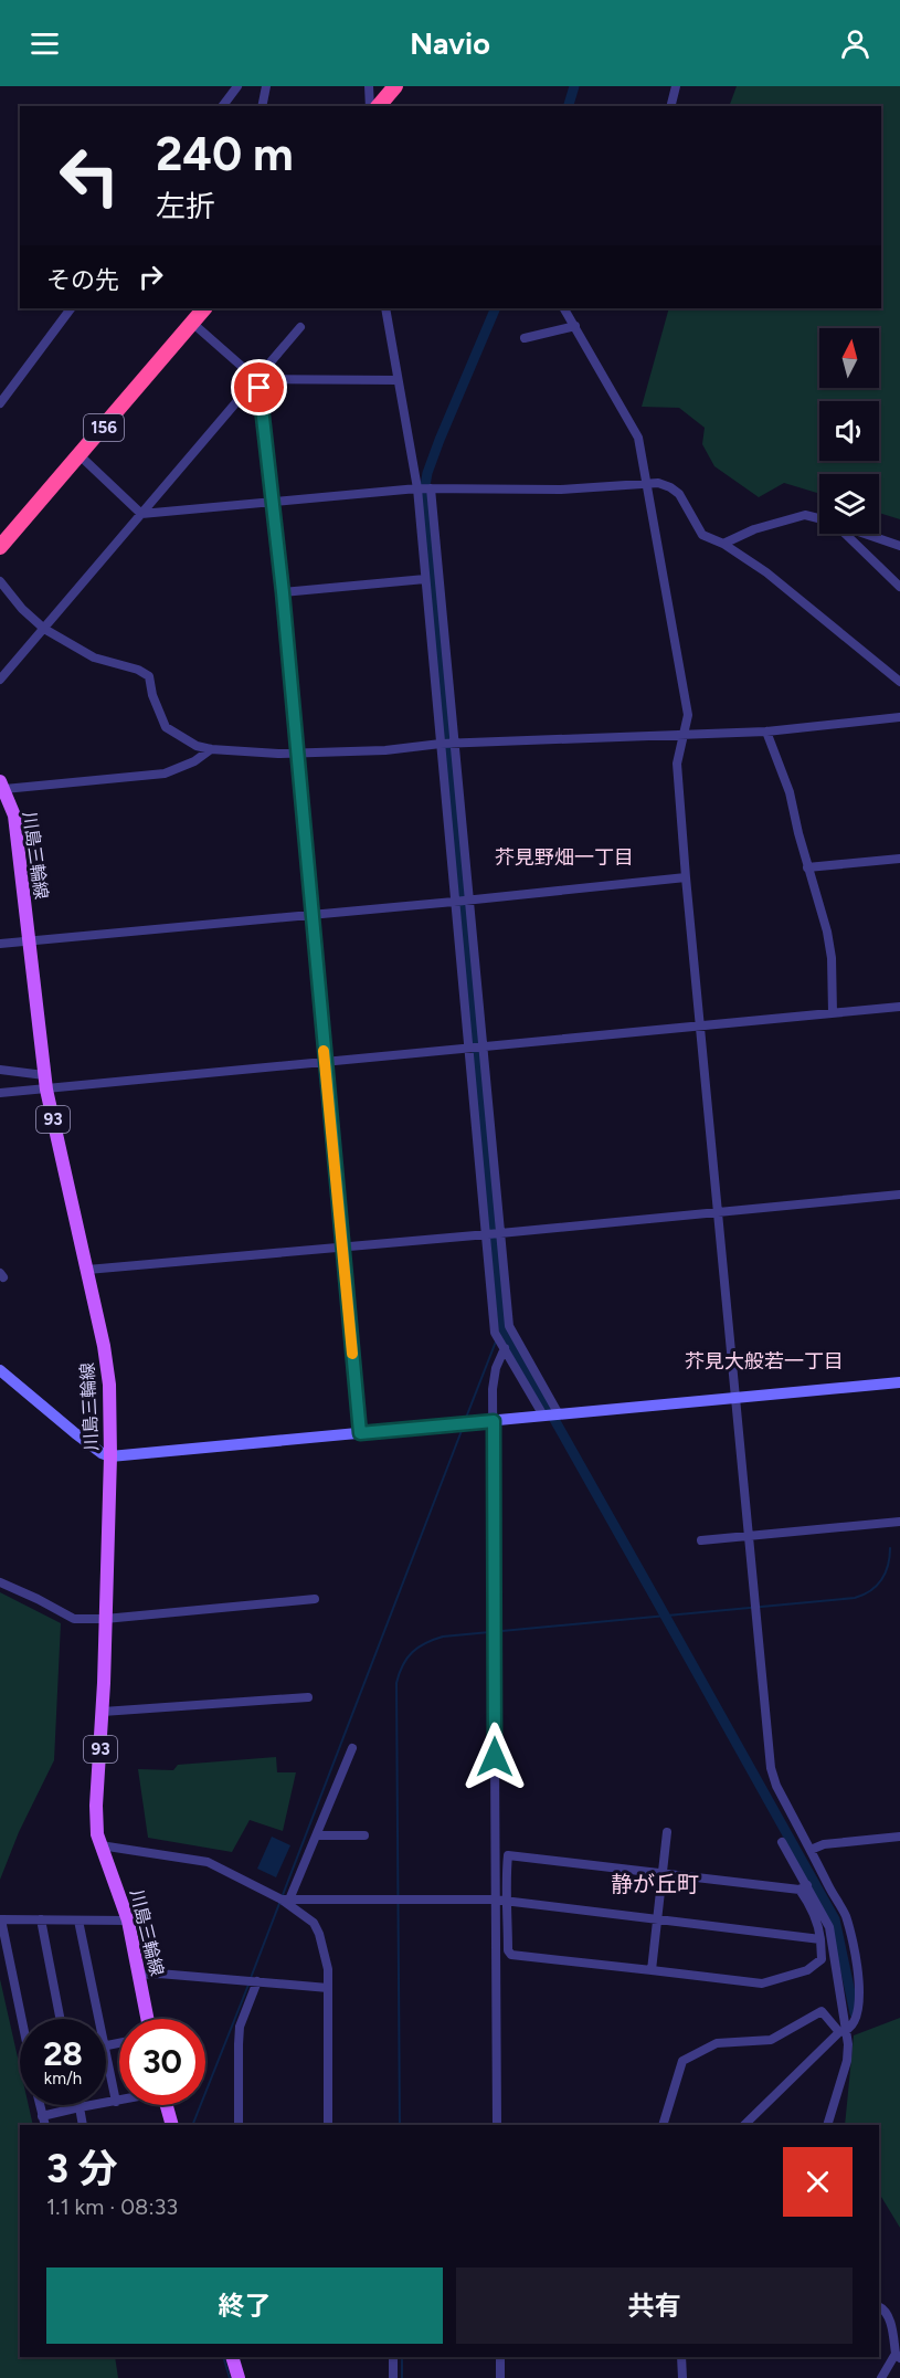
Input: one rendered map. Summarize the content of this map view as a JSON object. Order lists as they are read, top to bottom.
{
  "streets": {
    "highway": ["156"],
    "main road": ["川島三輪線", "93"]
  },
  "districts": ["芥見野畑一丁目", "芥見大般若一丁目", "静が丘町"],
  "north": "top",
  "page": {
    "header": "Navio",
    "turn": ["240 m", "左折"],
    "then": "その先",
    "speed": "28 km/h",
    "limit": "30",
    "heading": ["3 分", "1.1 km · 08:33"],
    "buttons": ["終了", "共有"]
  }
}
